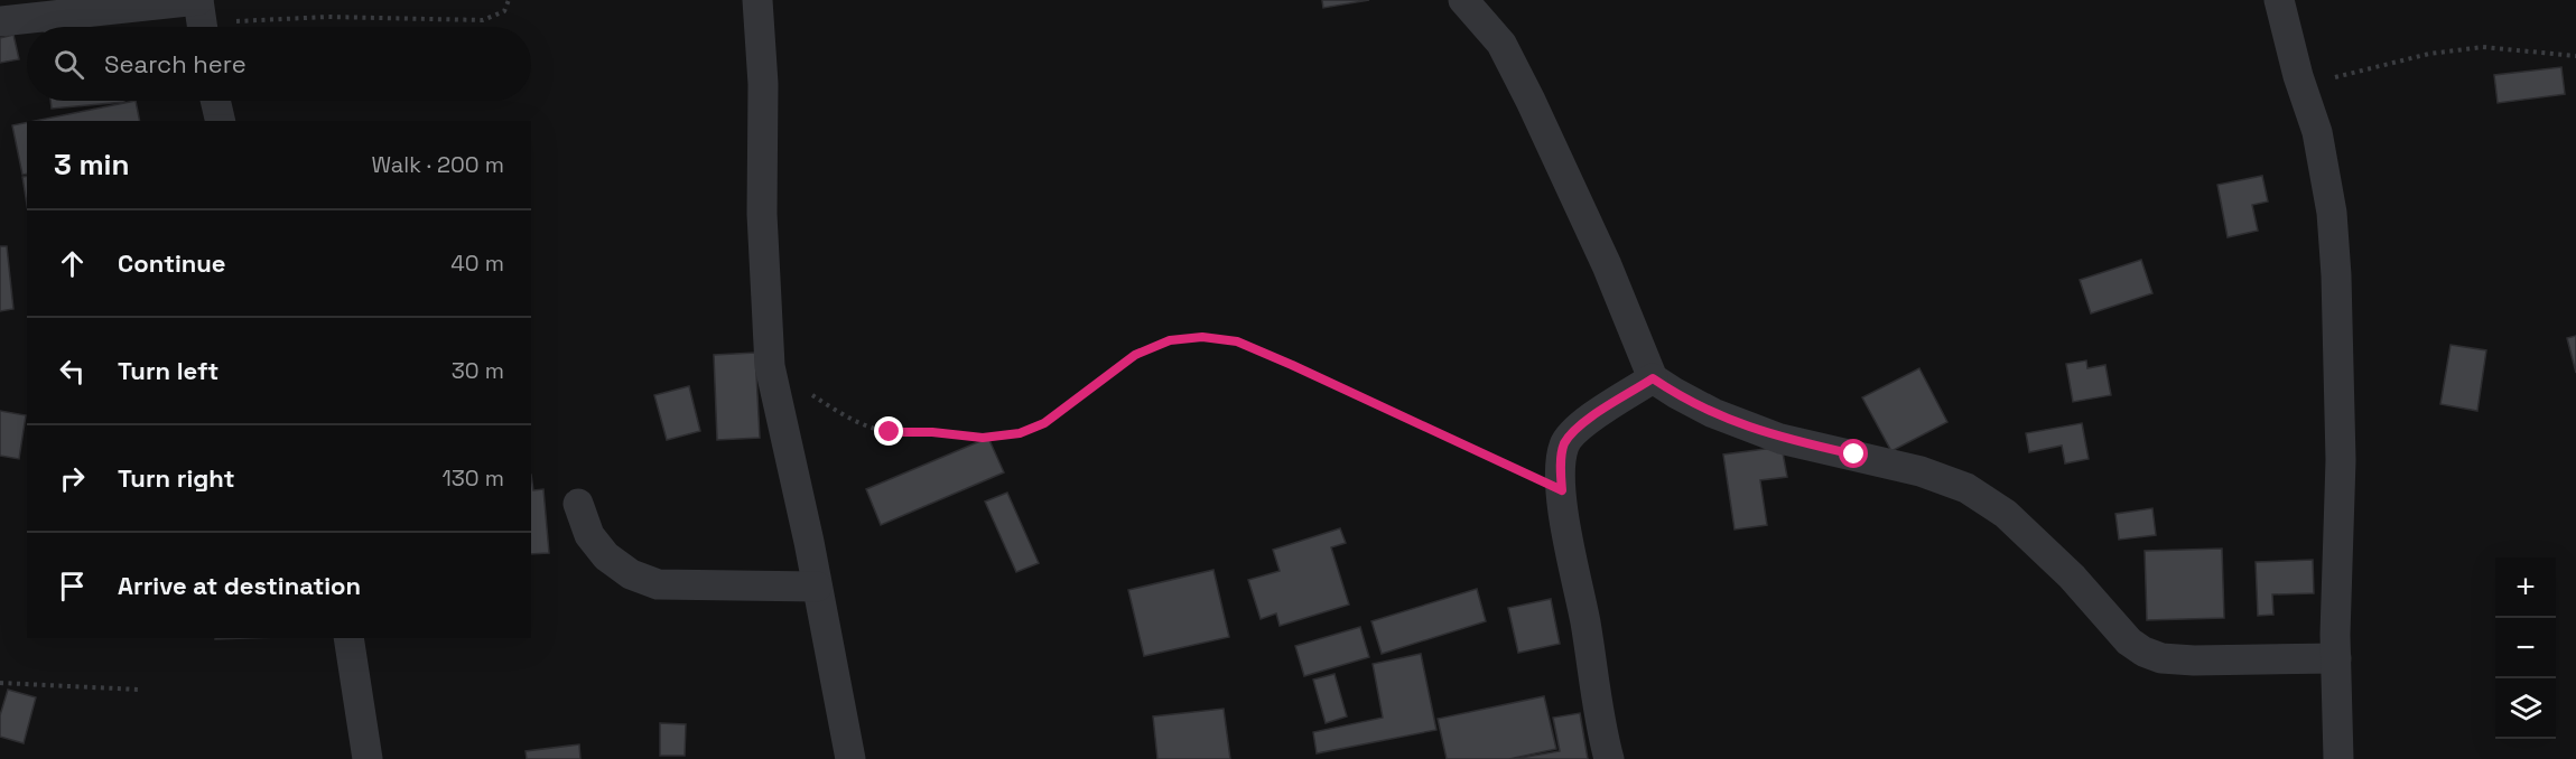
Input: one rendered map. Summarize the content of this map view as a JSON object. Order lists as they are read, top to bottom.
{
  "page": {
    "search": "Search here",
    "heading": ["3 min", "Walk · 200 m"],
    "list": [
      ["Continue", "40 m"],
      ["Turn left", "30 m"],
      ["Turn right", "130 m"],
      "Arrive at destination"
    ],
    "map_buttons": ["+", "−"]
  }
}
